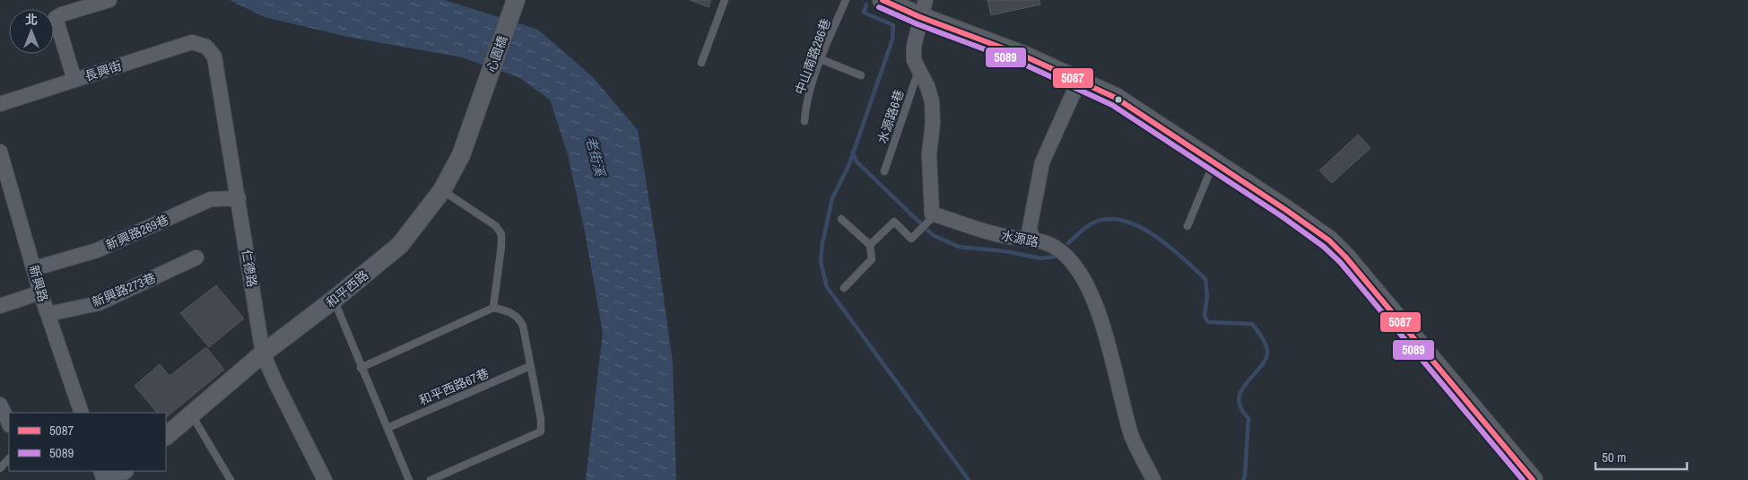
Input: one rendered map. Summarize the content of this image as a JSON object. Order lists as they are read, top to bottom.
{
  "streets": {
    "street": [
      "心園橋",
      "長興街",
      "新興路269巷",
      "水源路",
      "仁德路",
      "新興路",
      "和平西路",
      "新興路273巷"
    ],
    "lane": ["中山南路286巷", "水源路6巷", "和平西路67巷"]
  },
  "crossings": [
    ["心園橋", "和平西路"],
    ["長興街", "仁德路"],
    ["新興路269巷", "仁德路"],
    ["新興路269巷", "新興路"],
    ["仁德路", "和平西路"],
    ["新興路", "新興路273巷"]
  ],
  "water": ["老街溪"],
  "lines": ["transit line 5087", "transit line 5089"],
  "legend": ["5087", "5089"],
  "scale_bar": "50 m",
  "north": "top"
}
